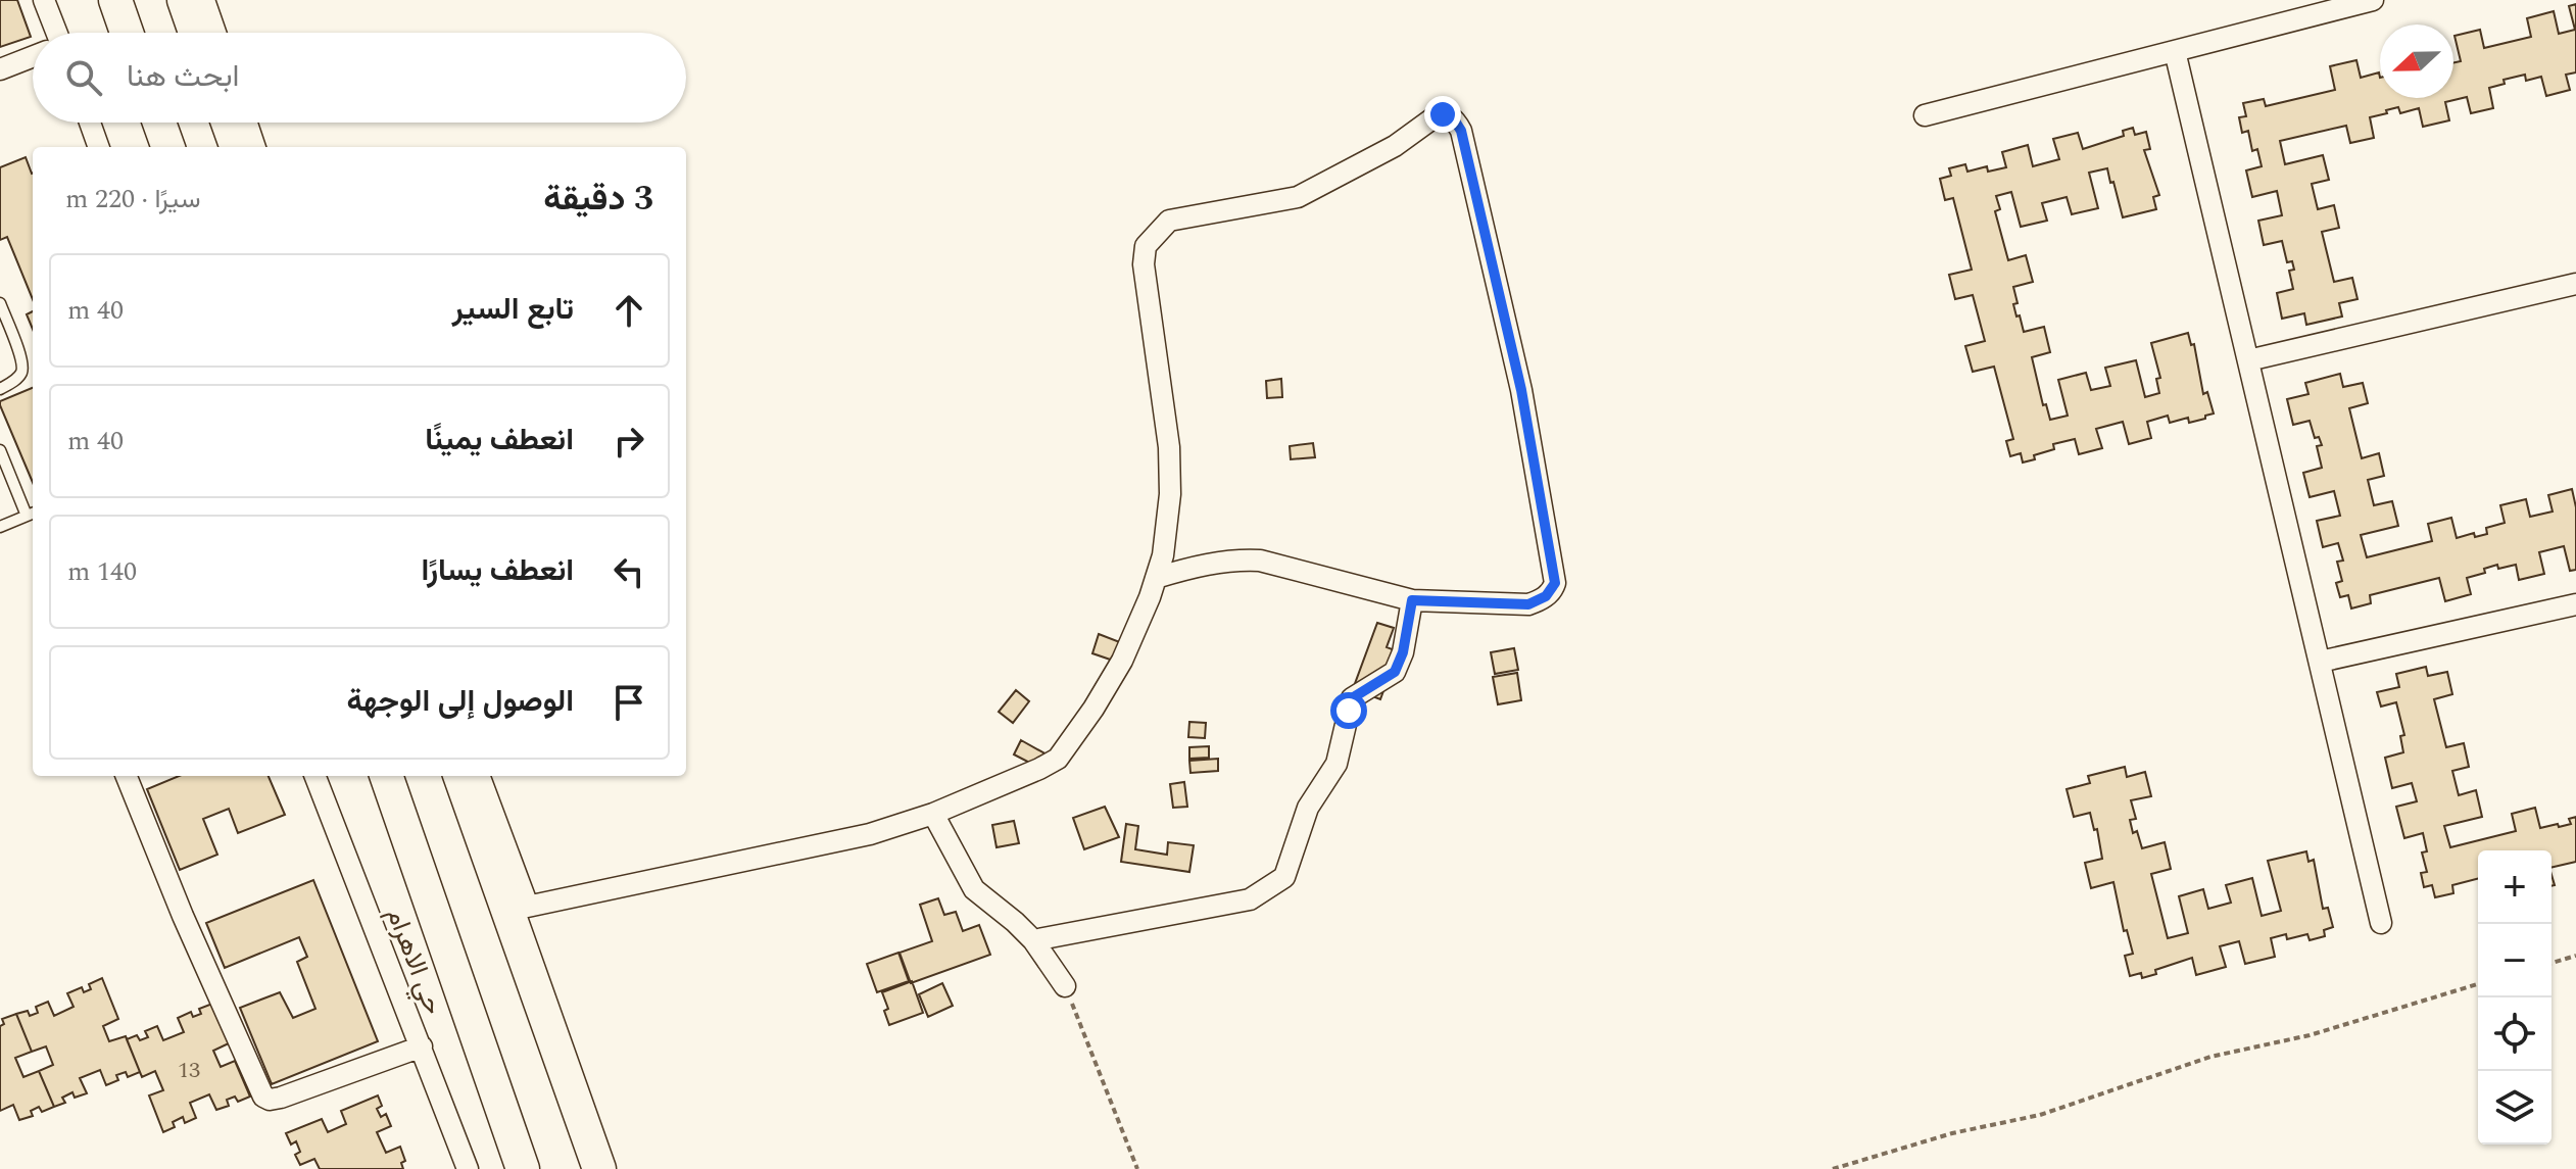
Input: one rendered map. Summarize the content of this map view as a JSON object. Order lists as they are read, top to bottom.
{
  "streets": {
    "street": ["حي الاهرام"]
  },
  "house_numbers": ["13"],
  "north": "left",
  "page": {
    "search": "ابحث هنا",
    "heading": ["3 دقيقة", "سيرًا · 220 m"],
    "list": [
      ["تابع السير", "40 m"],
      ["انعطف يمينًا", "40 m"],
      ["انعطف يسارًا", "140 m"],
      "الوصول إلى الوجهة"
    ],
    "map_buttons": ["+", "−"]
  }
}
